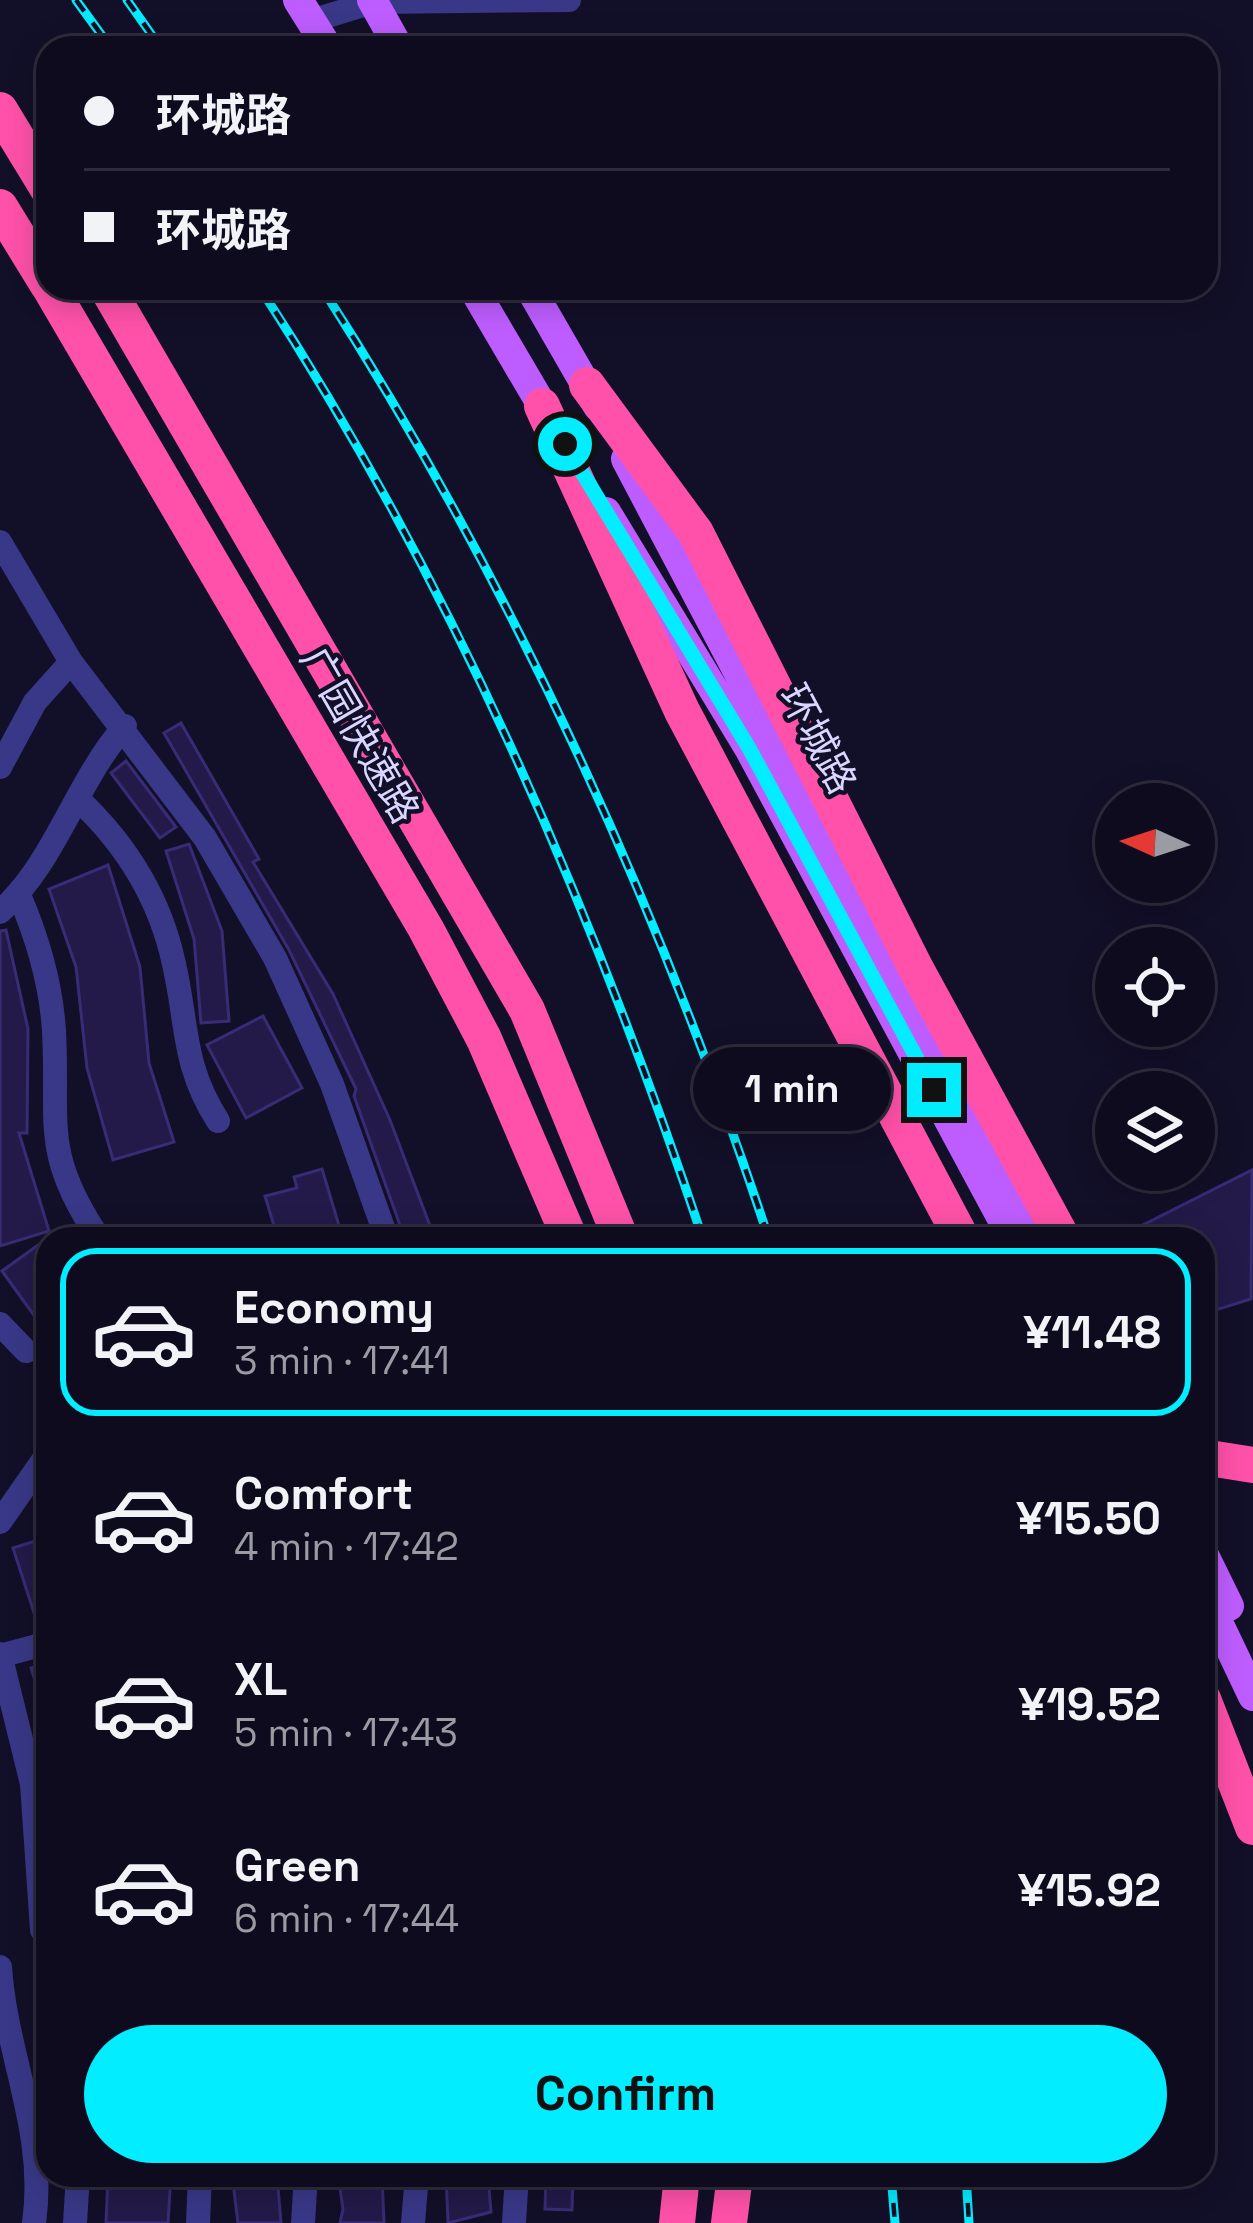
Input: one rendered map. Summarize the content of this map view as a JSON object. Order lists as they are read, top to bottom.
{
  "streets": {
    "highway": ["广园快速路"],
    "main road": ["环城路"]
  },
  "north": "left",
  "page": {
    "banner": ["环城路", "环城路"],
    "bubble": "1 min",
    "list": [
      {
        "name": "Economy",
        "note": "3 min · 17:41",
        "value": "¥11.48"
      },
      {
        "name": "Comfort",
        "note": "4 min · 17:42",
        "value": "¥15.50"
      },
      {
        "name": "XL",
        "note": "5 min · 17:43",
        "value": "¥19.52"
      },
      {
        "name": "Green",
        "note": "6 min · 17:44",
        "value": "¥15.92"
      }
    ],
    "buttons": "Confirm"
  }
}
